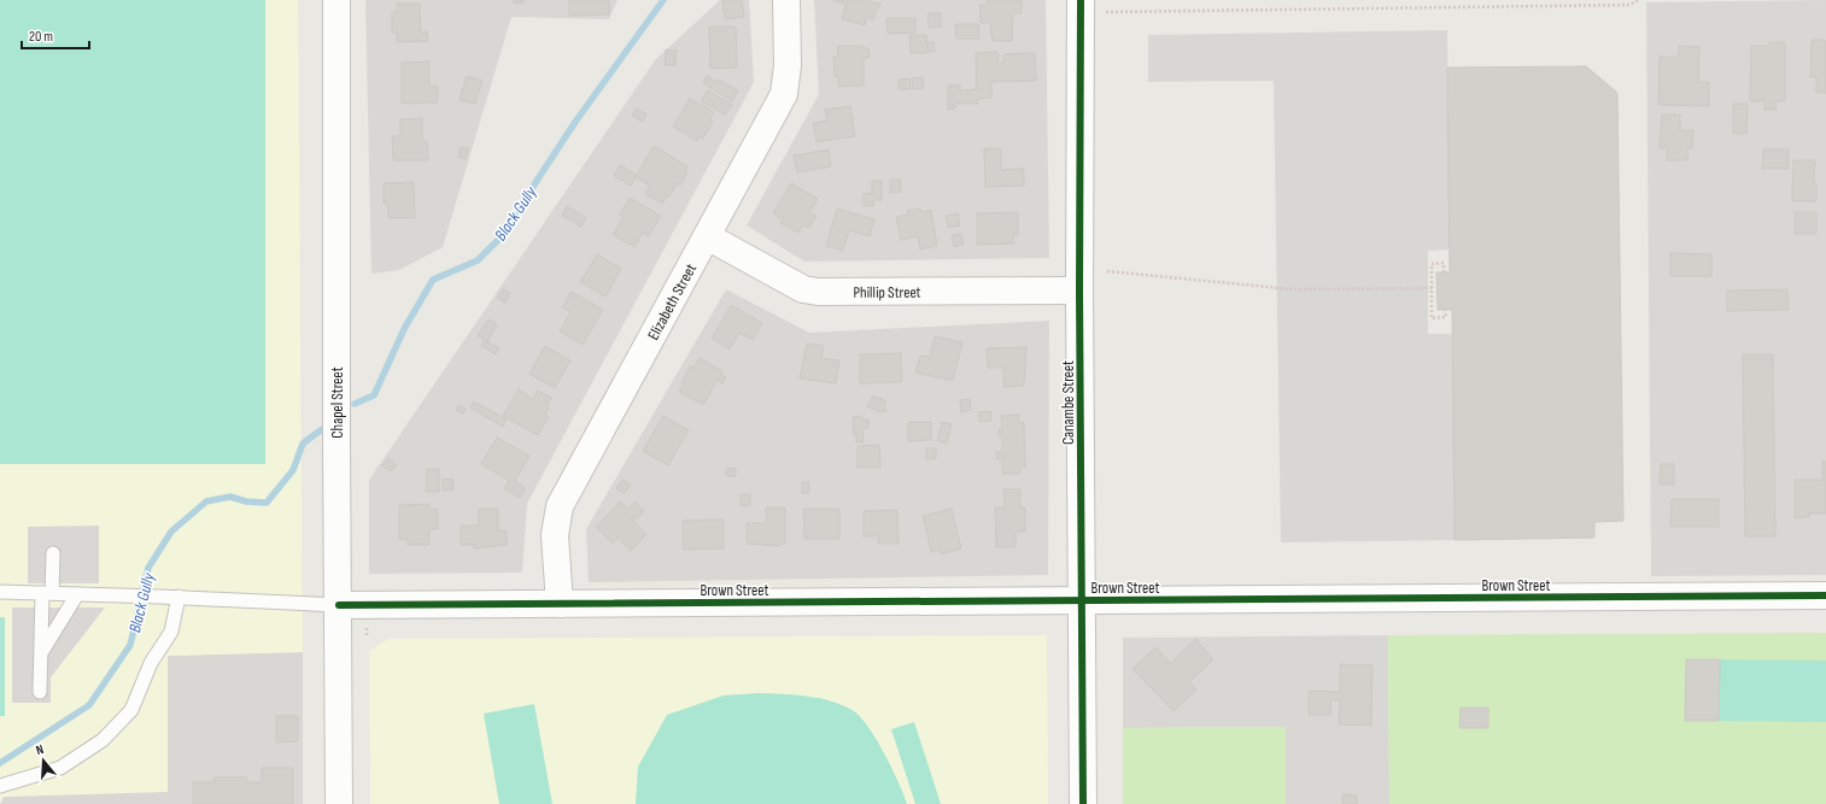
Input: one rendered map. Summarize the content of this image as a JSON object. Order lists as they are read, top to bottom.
{
  "streets": {
    "street": [
      "Phillip Street",
      "Elizabeth Street",
      "Chapel Street",
      "Canambe Street",
      "Brown Street"
    ]
  },
  "crossings": [
    ["Phillip Street", "Elizabeth Street"],
    ["Phillip Street", "Canambe Street"],
    ["Elizabeth Street", "Brown Street"],
    ["Chapel Street", "Brown Street"],
    ["Canambe Street", "Brown Street"]
  ],
  "water": ["Black Gully"],
  "scale_bar": "20 m",
  "north": "top"
}
